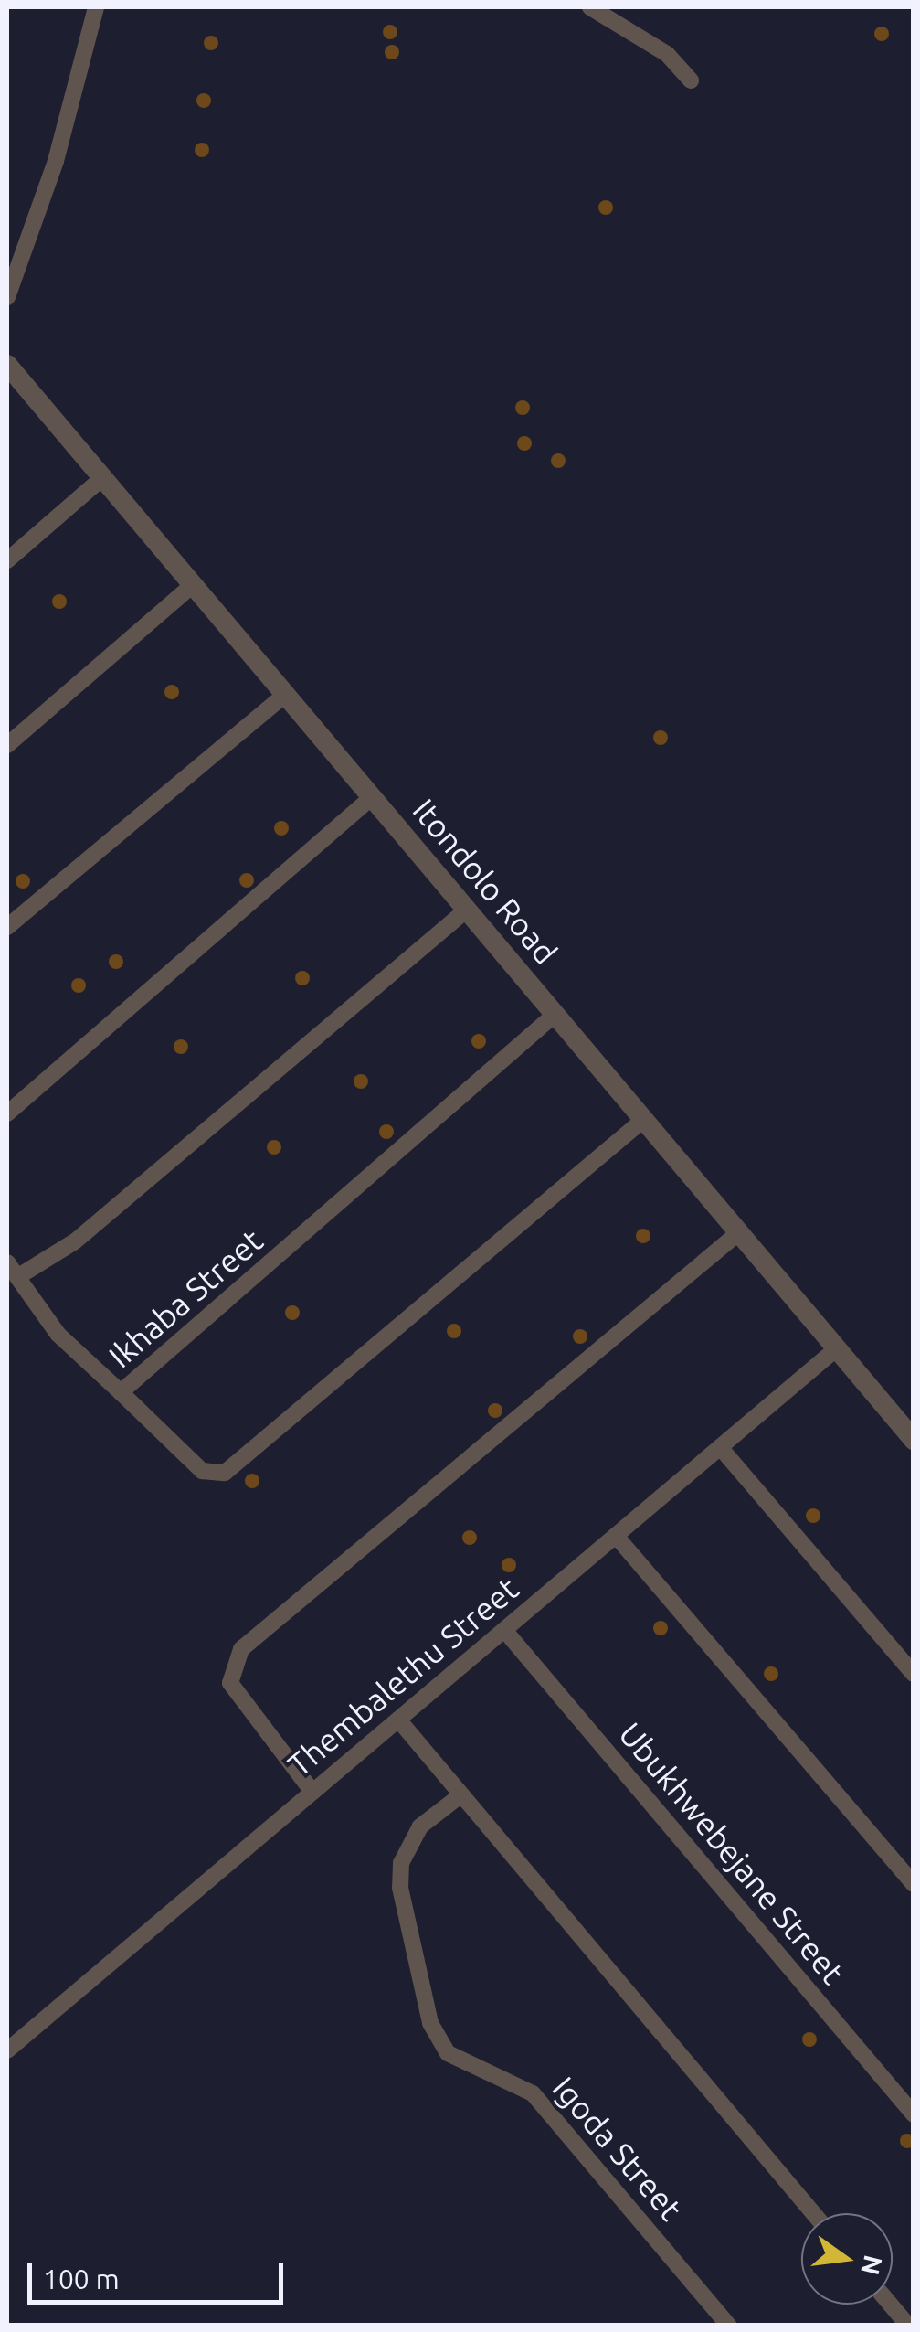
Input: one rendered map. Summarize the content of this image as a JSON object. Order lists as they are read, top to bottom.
{
  "streets": {
    "street": [
      "Itondolo Road",
      "Ikhaba Street",
      "Thembalethu Street",
      "Ubukhwebejane Street",
      "Igoda Street"
    ]
  },
  "crossings": [
    ["Itondolo Road", "Ikhaba Street"],
    ["Itondolo Road", "Thembalethu Street"],
    ["Thembalethu Street", "Ubukhwebejane Street"]
  ],
  "scale_bar": "100 m",
  "north": "right"
}
